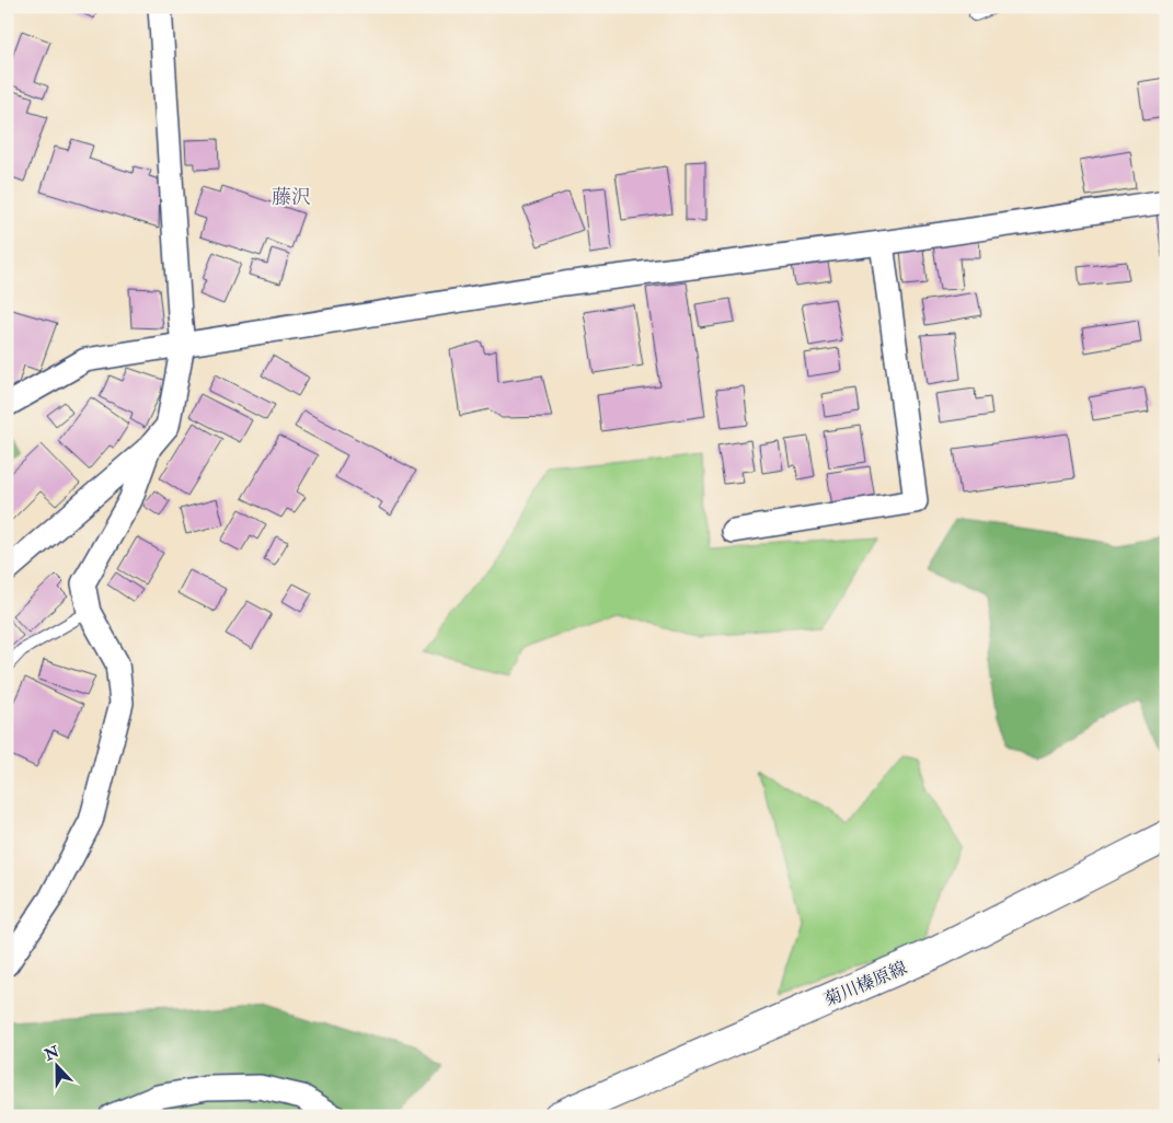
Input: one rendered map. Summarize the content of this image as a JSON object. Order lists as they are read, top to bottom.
{
  "streets": {
    "main road": ["菊川榛原線"]
  },
  "districts": ["藤沢"],
  "north": "top"
}
